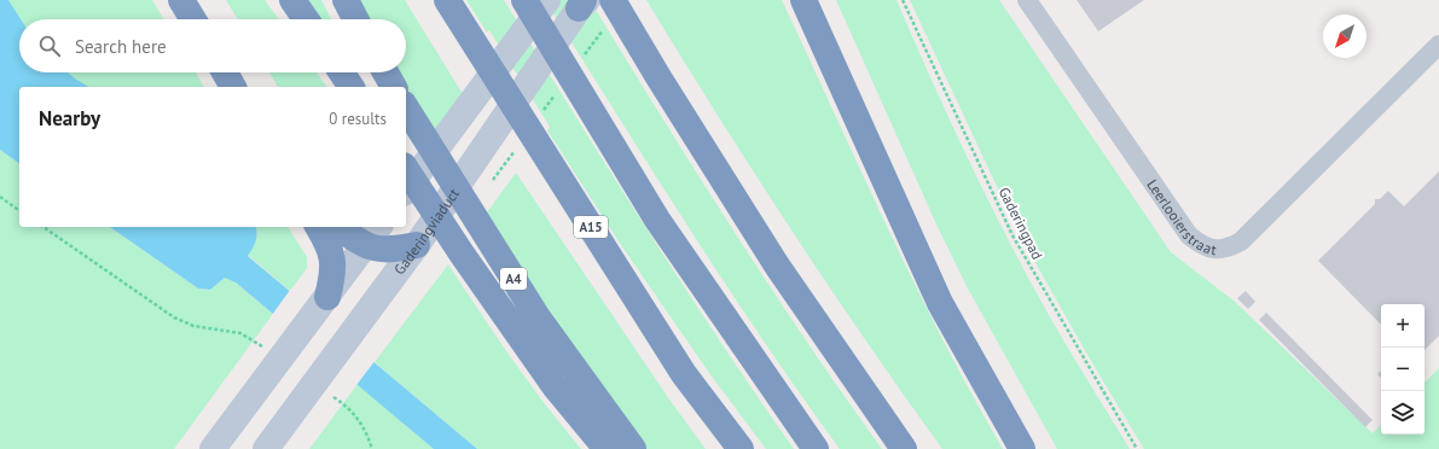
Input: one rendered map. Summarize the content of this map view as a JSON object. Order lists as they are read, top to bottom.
{
  "streets": {
    "highway": ["A15", "A4"],
    "street": ["Leerlooierstraat", "Gaderingviaduct"],
    "path": ["Gaderingpad"]
  },
  "north": "bottom left",
  "page": {
    "search": "Search here",
    "heading": ["Nearby", "0 results"],
    "map_buttons": ["+", "−"]
  }
}
